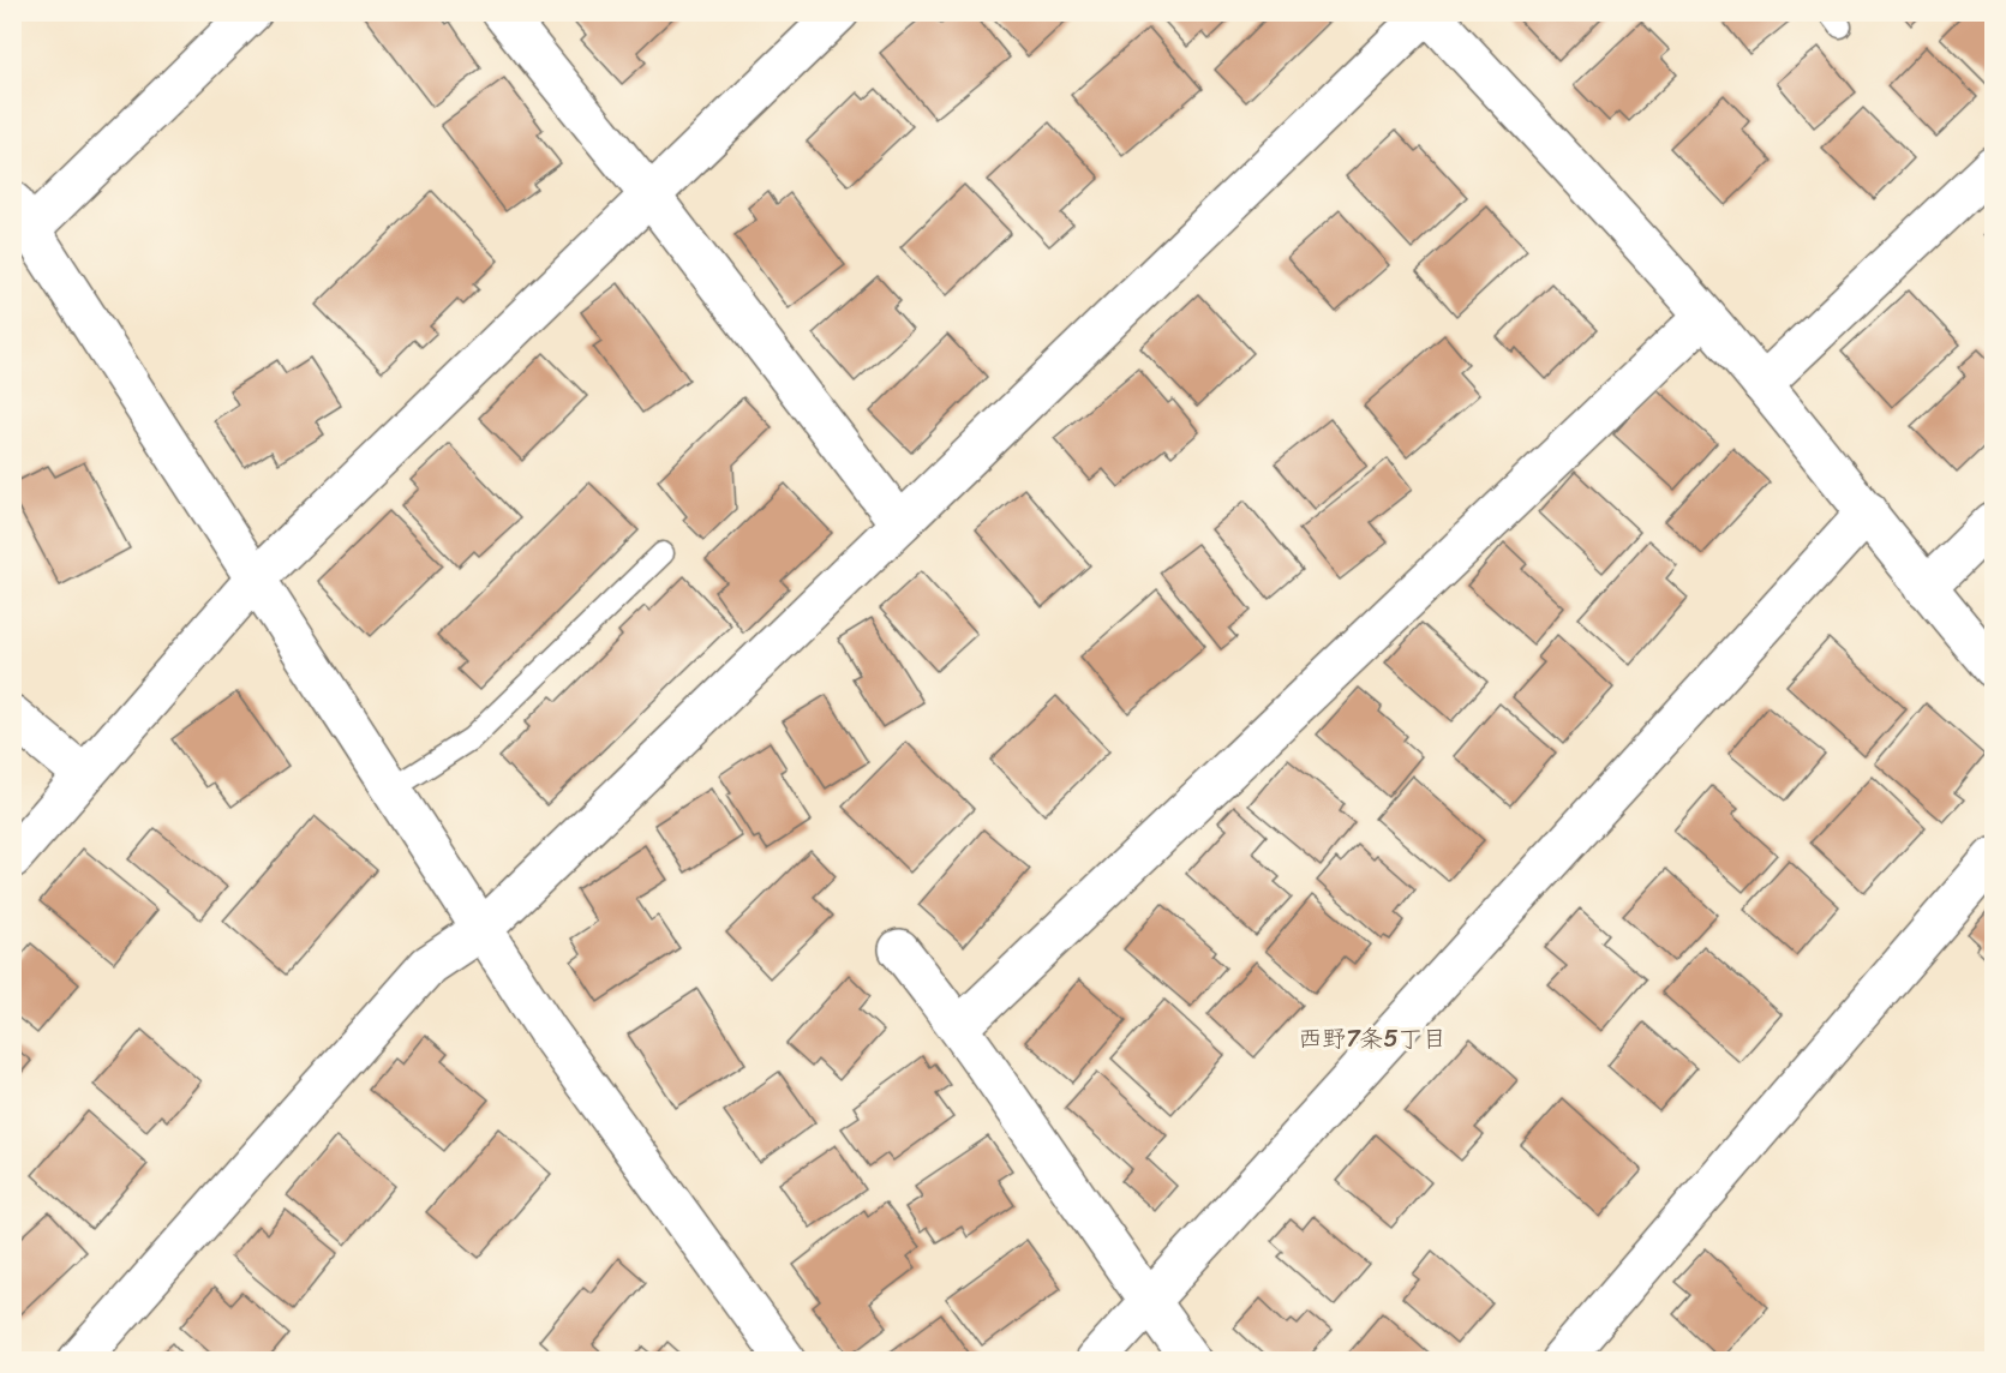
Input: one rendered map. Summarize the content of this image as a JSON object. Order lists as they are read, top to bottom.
{
  "districts": ["西野7条5丁目"]
}
